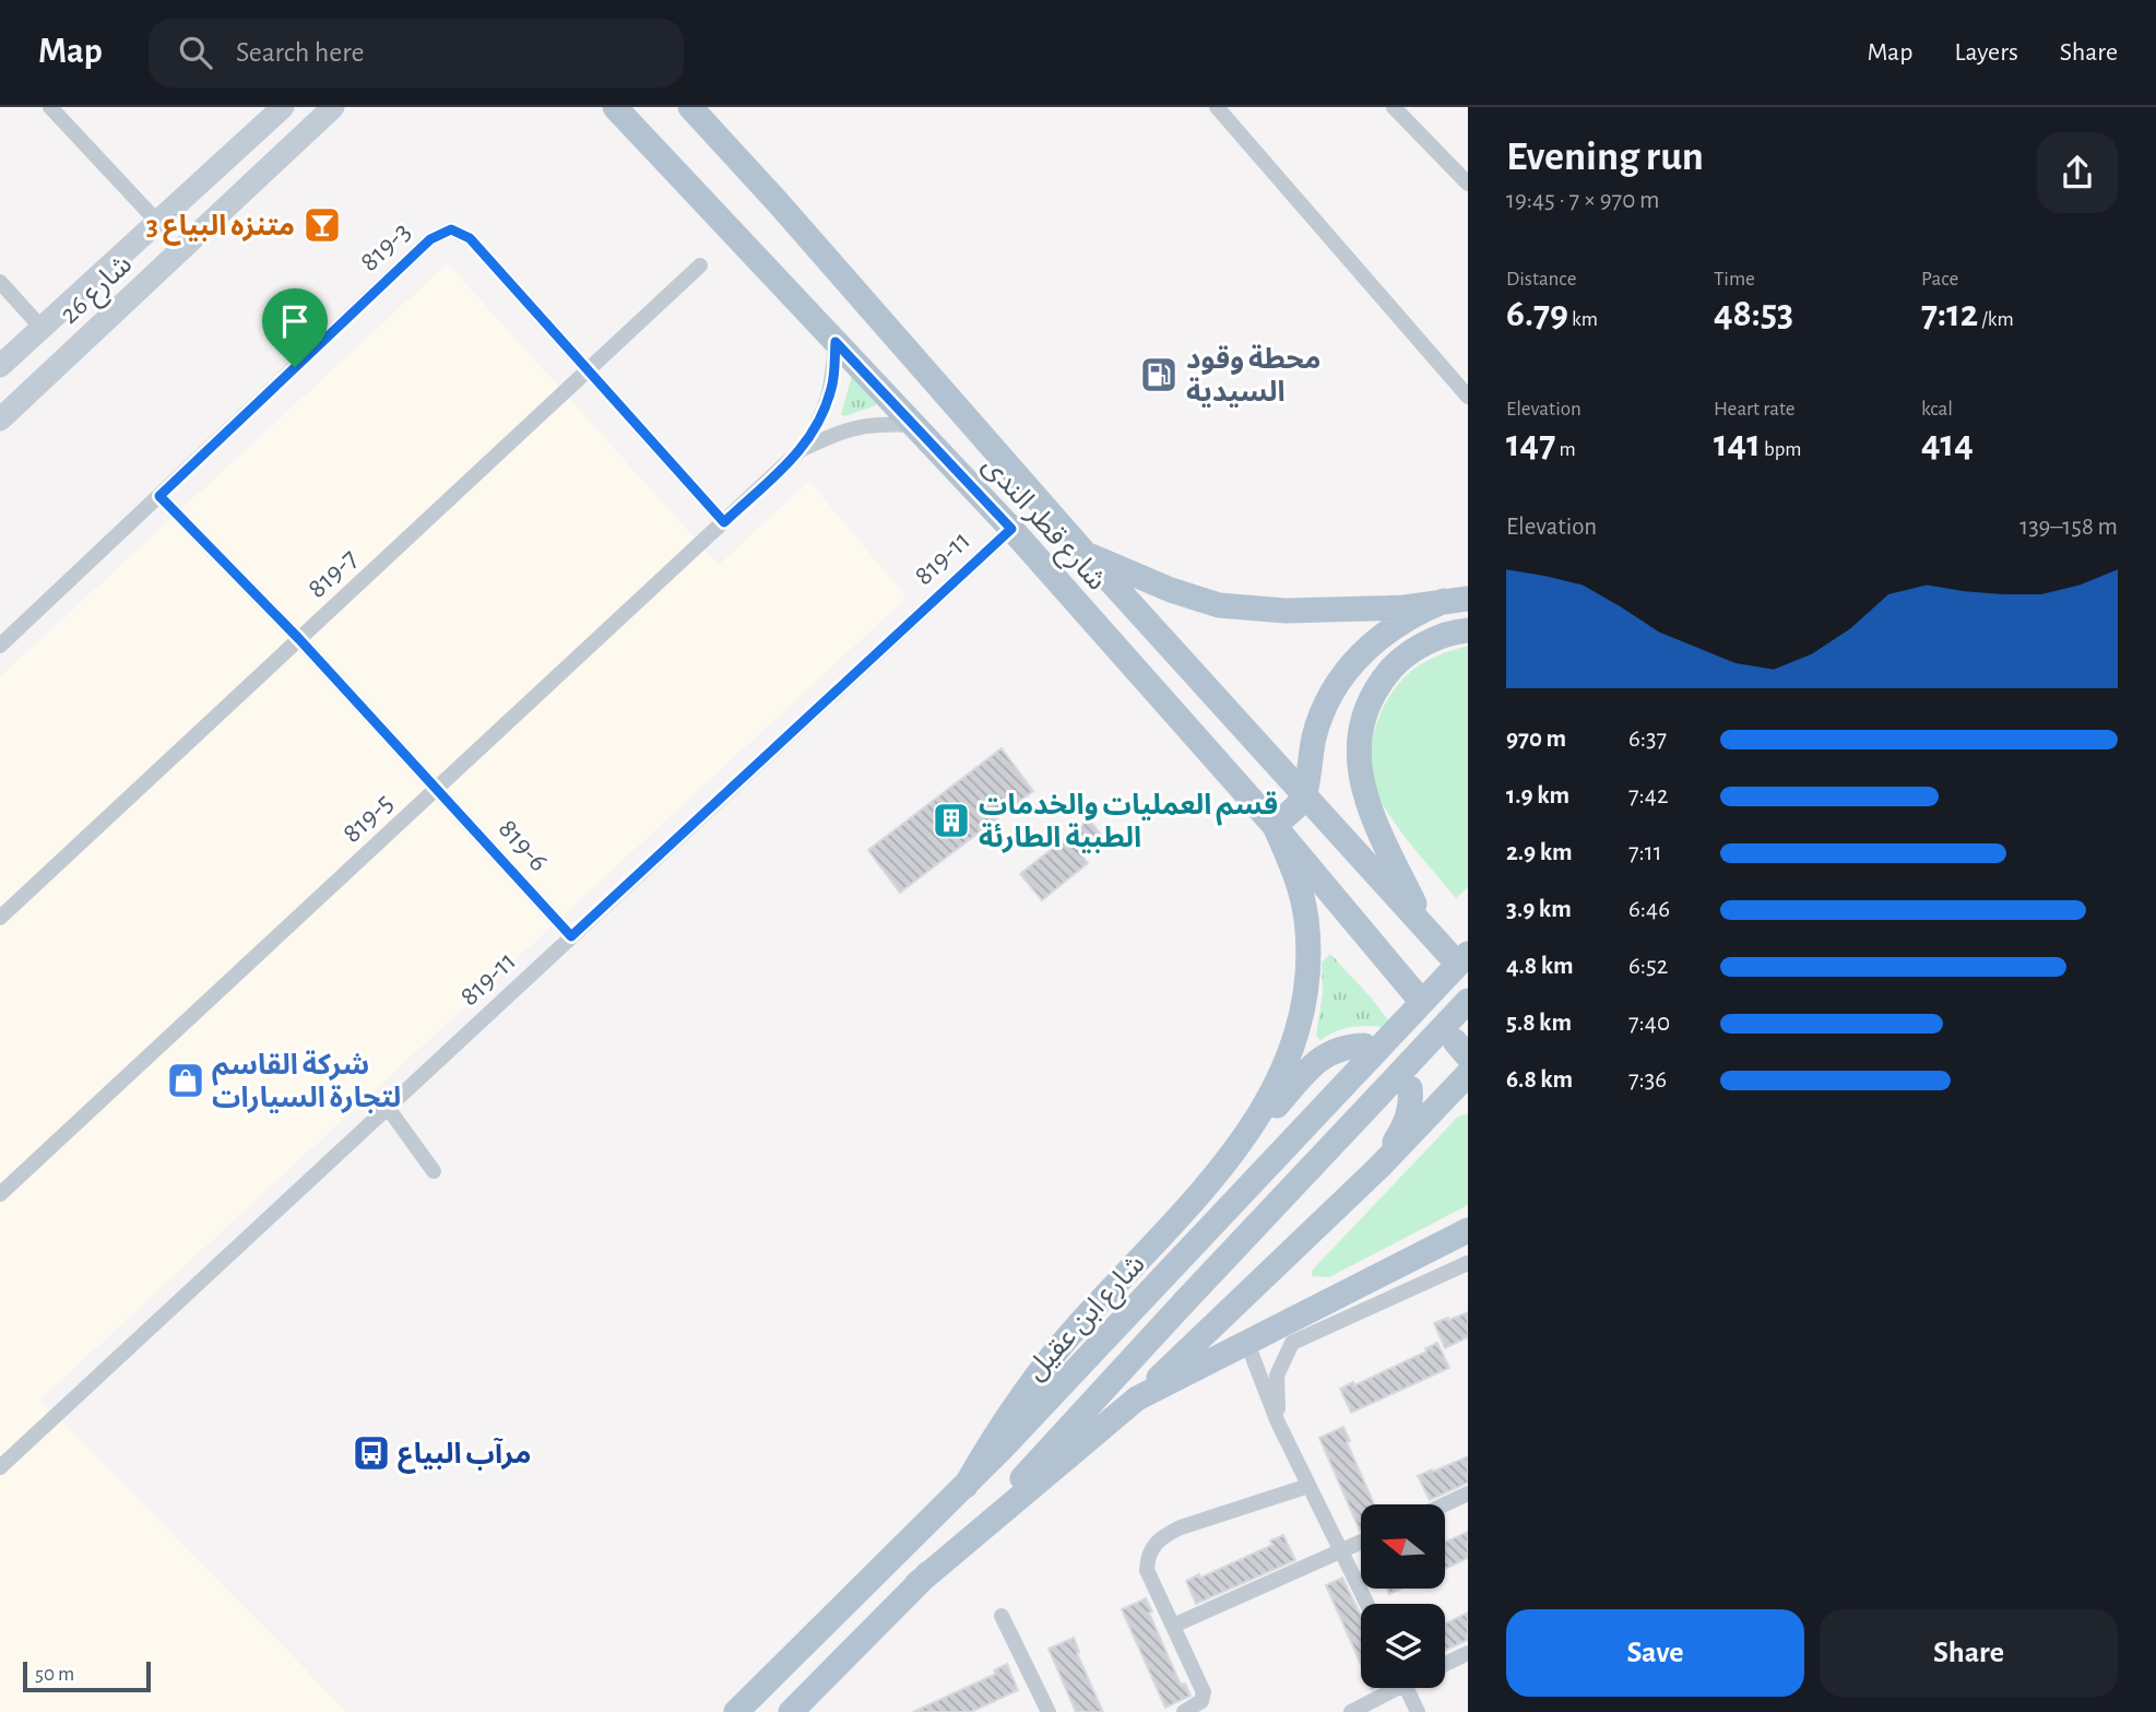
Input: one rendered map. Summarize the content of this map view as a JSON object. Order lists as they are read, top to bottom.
{
  "streets": {
    "main road": ["شارع 26", "شارع قطر الندى", "شارع ابن عقيل"],
    "street": [
      "819-3",
      "819-11",
      "819-7",
      "819-5",
      "819-6"
    ]
  },
  "crossings": [
    ["819-3", "819-7"],
    ["819-3", "819-5"],
    ["819-3", "819-6"],
    ["شارع قطر الندى", "819-11"],
    ["شارع قطر الندى", "819-5"],
    ["شارع قطر الندى", "شارع ابن عقيل"],
    ["819-11", "819-6"],
    ["819-7", "819-6"],
    ["819-5", "819-6"]
  ],
  "places": {
    "bar": ["متنزه البياع 3"],
    "fuel station": ["محطة وقود السيدية"],
    "building": ["قسم العمليات والخدمات الطبية الطارئة"],
    "shop": ["شركة القاسم لتجارة السيارات"],
    "bus stop": ["مرآب البياع"]
  },
  "scale_bar": "50 m",
  "north": "left",
  "page": {
    "header": "Map",
    "search": "Search here",
    "nav": ["Map", "Layers", "Share"],
    "heading": ["Evening run", "19:45 · 7 × 970 m"],
    "stats": [
      ["Distance", "6.79 km"],
      ["Time", "48:53"],
      ["Pace", "7:12 /km"],
      ["Elevation", "147 m"],
      ["Heart rate", "141 bpm"],
      ["kcal", "414"]
    ],
    "chart": ["Elevation", "139–158 m"],
    "list": [
      {
        "name": "970 m",
        "note": "6:37"
      },
      {
        "name": "1.9 km",
        "note": "7:42"
      },
      {
        "name": "2.9 km",
        "note": "7:11"
      },
      {
        "name": "3.9 km",
        "note": "6:46"
      },
      {
        "name": "4.8 km",
        "note": "6:52"
      },
      {
        "name": "5.8 km",
        "note": "7:40"
      },
      {
        "name": "6.8 km",
        "note": "7:36"
      }
    ],
    "buttons": ["Save", "Share"],
    "scale": "50 m"
  }
}
